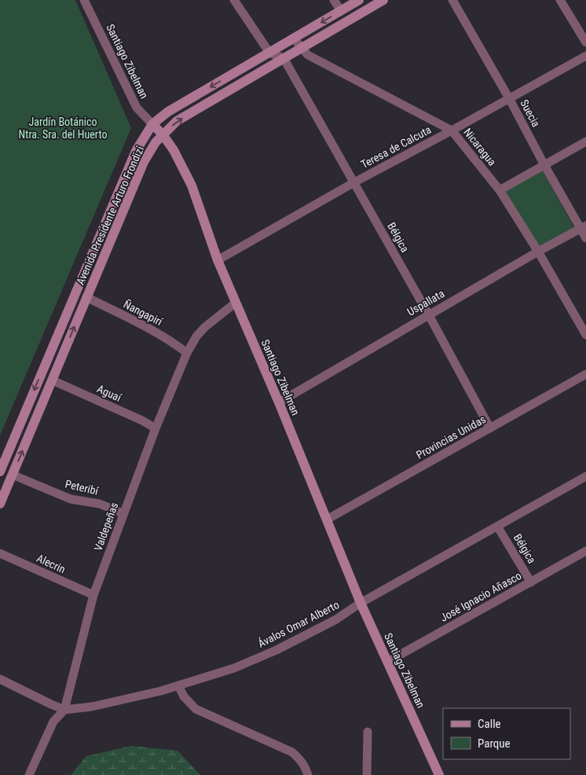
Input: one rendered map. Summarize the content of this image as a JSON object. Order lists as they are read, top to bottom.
{
  "streets": {
    "main road": ["Santiago Zibelman", "Avenida Presidente Arturo Frondizi"],
    "street": [
      "Suecia",
      "Teresa de Calcuta",
      "Nicaragua",
      "Bélgica",
      "Uspallata",
      "Ñangapirí",
      "Aguaí",
      "Provincias Unidas",
      "Peteribí",
      "Valdepeñas",
      "Alecrin",
      "José Ignacio Añasco",
      "Ávalos Omar Alberto"
    ]
  },
  "crossings": [
    ["Santiago Zibelman", "Teresa de Calcuta"],
    ["Santiago Zibelman", "Avenida Presidente Arturo Frondizi"],
    ["Santiago Zibelman", "Uspallata"],
    ["Santiago Zibelman", "Provincias Unidas"],
    ["Santiago Zibelman", "Valdepeñas"],
    ["Santiago Zibelman", "José Ignacio Añasco"],
    ["Santiago Zibelman", "Ávalos Omar Alberto"],
    ["Suecia", "Teresa de Calcuta"],
    ["Suecia", "Uspallata"],
    ["Teresa de Calcuta", "Nicaragua"],
    ["Teresa de Calcuta", "Bélgica"],
    ["Nicaragua", "Avenida Presidente Arturo Frondizi"],
    ["Nicaragua", "Uspallata"],
    ["Avenida Presidente Arturo Frondizi", "Bélgica"],
    ["Avenida Presidente Arturo Frondizi", "Ñangapirí"],
    ["Avenida Presidente Arturo Frondizi", "Aguaí"],
    ["Avenida Presidente Arturo Frondizi", "Peteribí"],
    ["Bélgica", "Uspallata"],
    ["Bélgica", "Provincias Unidas"],
    ["Bélgica", "José Ignacio Añasco"],
    ["Bélgica", "Ávalos Omar Alberto"],
    ["Ñangapirí", "Valdepeñas"],
    ["Aguaí", "Valdepeñas"],
    ["Peteribí", "Valdepeñas"],
    ["Valdepeñas", "Alecrin"],
    ["Valdepeñas", "Ávalos Omar Alberto"]
  ],
  "parks": ["Jardín Botánico Ntra. Sra. del Huerto"],
  "legend": ["Calle", "Parque"]
}
